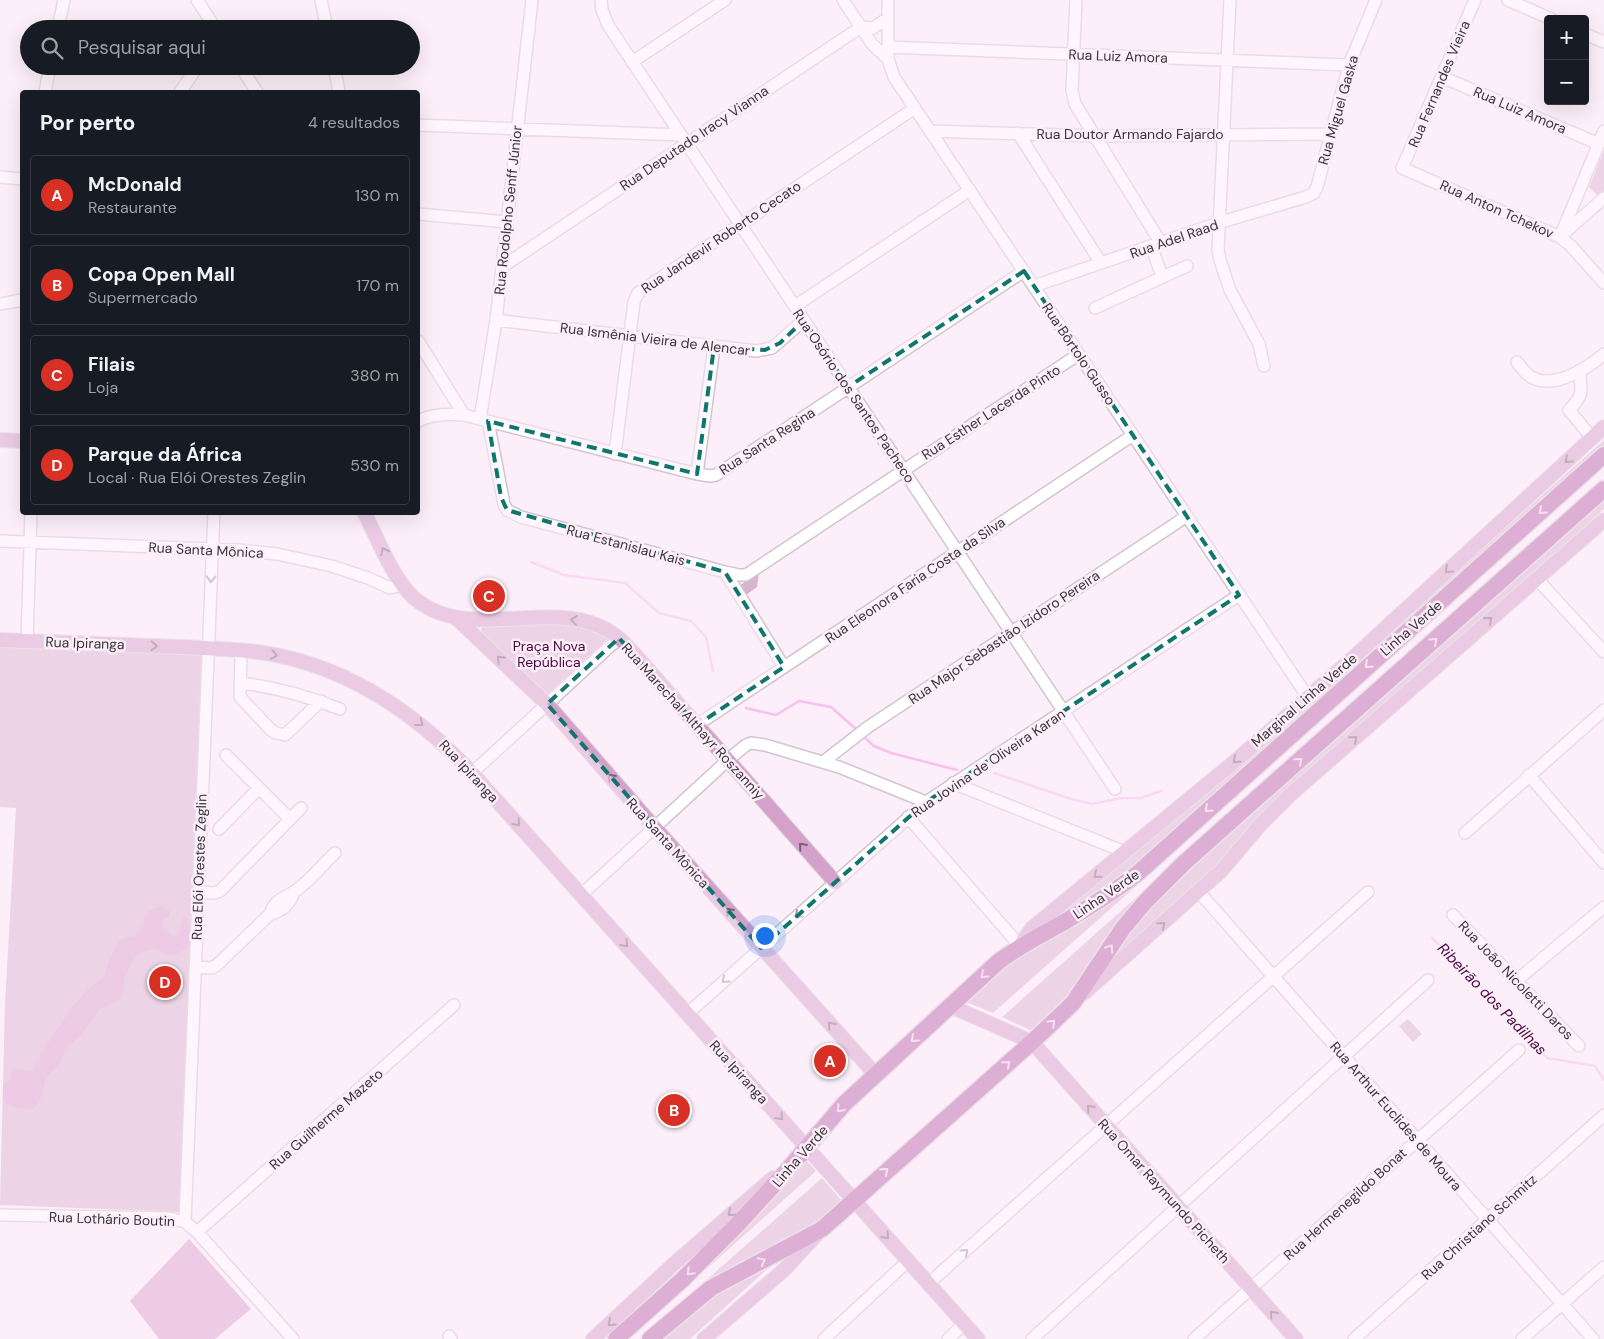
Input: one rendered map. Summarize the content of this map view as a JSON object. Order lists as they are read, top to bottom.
{
  "streets": {
    "highway": ["Linha Verde"],
    "main road": [
      "Rua Santa Mônica",
      "Rua Ipiranga",
      "Marginal Linha Verde",
      "Rua Marechal Althayr Roszanniy",
      "Rua Omar Raymundo Picheth"
    ],
    "street": [
      "Rua Luiz Amora",
      "Rua Fernandes Vieira",
      "Rua Miguel Gaska",
      "Rua Doutor Armando Fajardo",
      "Rua Deputado Iracy Vianna",
      "Rua Anton Tchekov",
      "Rua Rodolpho Senff Júnior",
      "Rua Jandevir Roberto Cecato",
      "Rua Adel Raad",
      "Rua Ismênia Vieira de Alencar",
      "Rua Bôrtolo Gusso",
      "Rua Osório dos Santos Pacheco",
      "Rua Esther Lacerda Pinto",
      "Rua Santa Regina",
      "Rua Estanislau Kais",
      "Rua Eleonora Faria Costa da Silva",
      "Rua Major Sebastião Izidoro Pereira",
      "Rua Jovina de Oliveira Karan",
      "Rua Elói Orestes Zeglin",
      "Rua João Nicoletti Daros",
      "Rua Arthur Euclides de Moura",
      "Rua Guilherme Mazeto",
      "Rua Hermenegildo Bonat",
      "Rua Lothário Boutin",
      "Rua Christiano Schmitz"
    ]
  },
  "crossings": [
    ["Rua Luiz Amora", "Rua Fernandes Vieira"],
    ["Rua Luiz Amora", "Rua Miguel Gaska"],
    ["Rua Luiz Amora", "Rua Bôrtolo Gusso"],
    ["Rua Fernandes Vieira", "Rua Anton Tchekov"],
    ["Rua Miguel Gaska", "Rua Doutor Armando Fajardo"],
    ["Rua Miguel Gaska", "Rua Adel Raad"],
    ["Rua Doutor Armando Fajardo", "Rua Bôrtolo Gusso"],
    ["Rua Deputado Iracy Vianna", "Rua Rodolpho Senff Júnior"],
    ["Rua Deputado Iracy Vianna", "Rua Bôrtolo Gusso"],
    ["Rua Deputado Iracy Vianna", "Rua Osório dos Santos Pacheco"],
    ["Rua Rodolpho Senff Júnior", "Rua Ismênia Vieira de Alencar"],
    ["Rua Rodolpho Senff Júnior", "Rua Santa Regina"],
    ["Rua Rodolpho Senff Júnior", "Rua Estanislau Kais"],
    ["Rua Jandevir Roberto Cecato", "Rua Ismênia Vieira de Alencar"],
    ["Rua Jandevir Roberto Cecato", "Rua Bôrtolo Gusso"],
    ["Rua Jandevir Roberto Cecato", "Rua Osório dos Santos Pacheco"],
    ["Rua Jandevir Roberto Cecato", "Rua Santa Regina"],
    ["Rua Adel Raad", "Rua Bôrtolo Gusso"],
    ["Rua Ismênia Vieira de Alencar", "Rua Osório dos Santos Pacheco"],
    ["Rua Bôrtolo Gusso", "Rua Esther Lacerda Pinto"],
    ["Rua Bôrtolo Gusso", "Rua Santa Regina"],
    ["Rua Bôrtolo Gusso", "Rua Eleonora Faria Costa da Silva"],
    ["Rua Bôrtolo Gusso", "Rua Major Sebastião Izidoro Pereira"],
    ["Rua Bôrtolo Gusso", "Marginal Linha Verde"],
    ["Rua Bôrtolo Gusso", "Rua Jovina de Oliveira Karan"],
    ["Rua Osório dos Santos Pacheco", "Rua Esther Lacerda Pinto"],
    ["Rua Osório dos Santos Pacheco", "Rua Santa Regina"],
    ["Rua Osório dos Santos Pacheco", "Rua Eleonora Faria Costa da Silva"],
    ["Rua Osório dos Santos Pacheco", "Rua Major Sebastião Izidoro Pereira"],
    ["Rua Osório dos Santos Pacheco", "Rua Jovina de Oliveira Karan"],
    ["Rua Esther Lacerda Pinto", "Rua Estanislau Kais"],
    ["Rua Santa Regina", "Rua Estanislau Kais"],
    ["Rua Santa Mônica", "Linha Verde"],
    ["Rua Santa Mônica", "Rua Marechal Althayr Roszanniy"],
    ["Rua Santa Mônica", "Rua Jovina de Oliveira Karan"],
    ["Rua Santa Mônica", "Rua Elói Orestes Zeglin"],
    ["Rua Eleonora Faria Costa da Silva", "Rua Marechal Althayr Roszanniy"],
    ["Linha Verde", "Rua Ipiranga"],
    ["Linha Verde", "Marginal Linha Verde"],
    ["Linha Verde", "Rua Omar Raymundo Picheth"],
    ["Rua Ipiranga", "Rua Jovina de Oliveira Karan"],
    ["Rua Ipiranga", "Rua Elói Orestes Zeglin"],
    ["Rua Marechal Althayr Roszanniy", "Rua Jovina de Oliveira Karan"],
    ["Rua Elói Orestes Zeglin", "Rua Lothário Boutin"],
    ["Rua Arthur Euclides de Moura", "Rua Hermenegildo Bonat"],
    ["Rua Arthur Euclides de Moura", "Rua Christiano Schmitz"],
    ["Rua Guilherme Mazeto", "Rua Lothário Boutin"],
    ["Rua Omar Raymundo Picheth", "Rua Hermenegildo Bonat"]
  ],
  "one_way": [
    "Rua Santa Mônica",
    "Rua Ipiranga",
    "Rua Marechal Althayr Roszanniy",
    "Rua Omar Raymundo Picheth"
  ],
  "water": ["Ribeirão dos Padilhas"],
  "parks": ["Praça Nova República"],
  "page": {
    "map_buttons": ["+", "−"],
    "search": "Pesquisar aqui",
    "heading": ["Por perto", "4 resultados"],
    "list": [
      {
        "mark": "A",
        "name": "McDonald",
        "note": "Restaurante",
        "value": "130 m"
      },
      {
        "mark": "B",
        "name": "Copa Open Mall",
        "note": "Supermercado",
        "value": "170 m"
      },
      {
        "mark": "C",
        "name": "Filais",
        "note": "Loja",
        "value": "380 m"
      },
      {
        "mark": "D",
        "name": "Parque da África",
        "note": "Local · Rua Elói Orestes Zeglin",
        "value": "530 m"
      }
    ],
    "pins": [
      "C",
      "D",
      "A",
      "B"
    ]
  }
}
